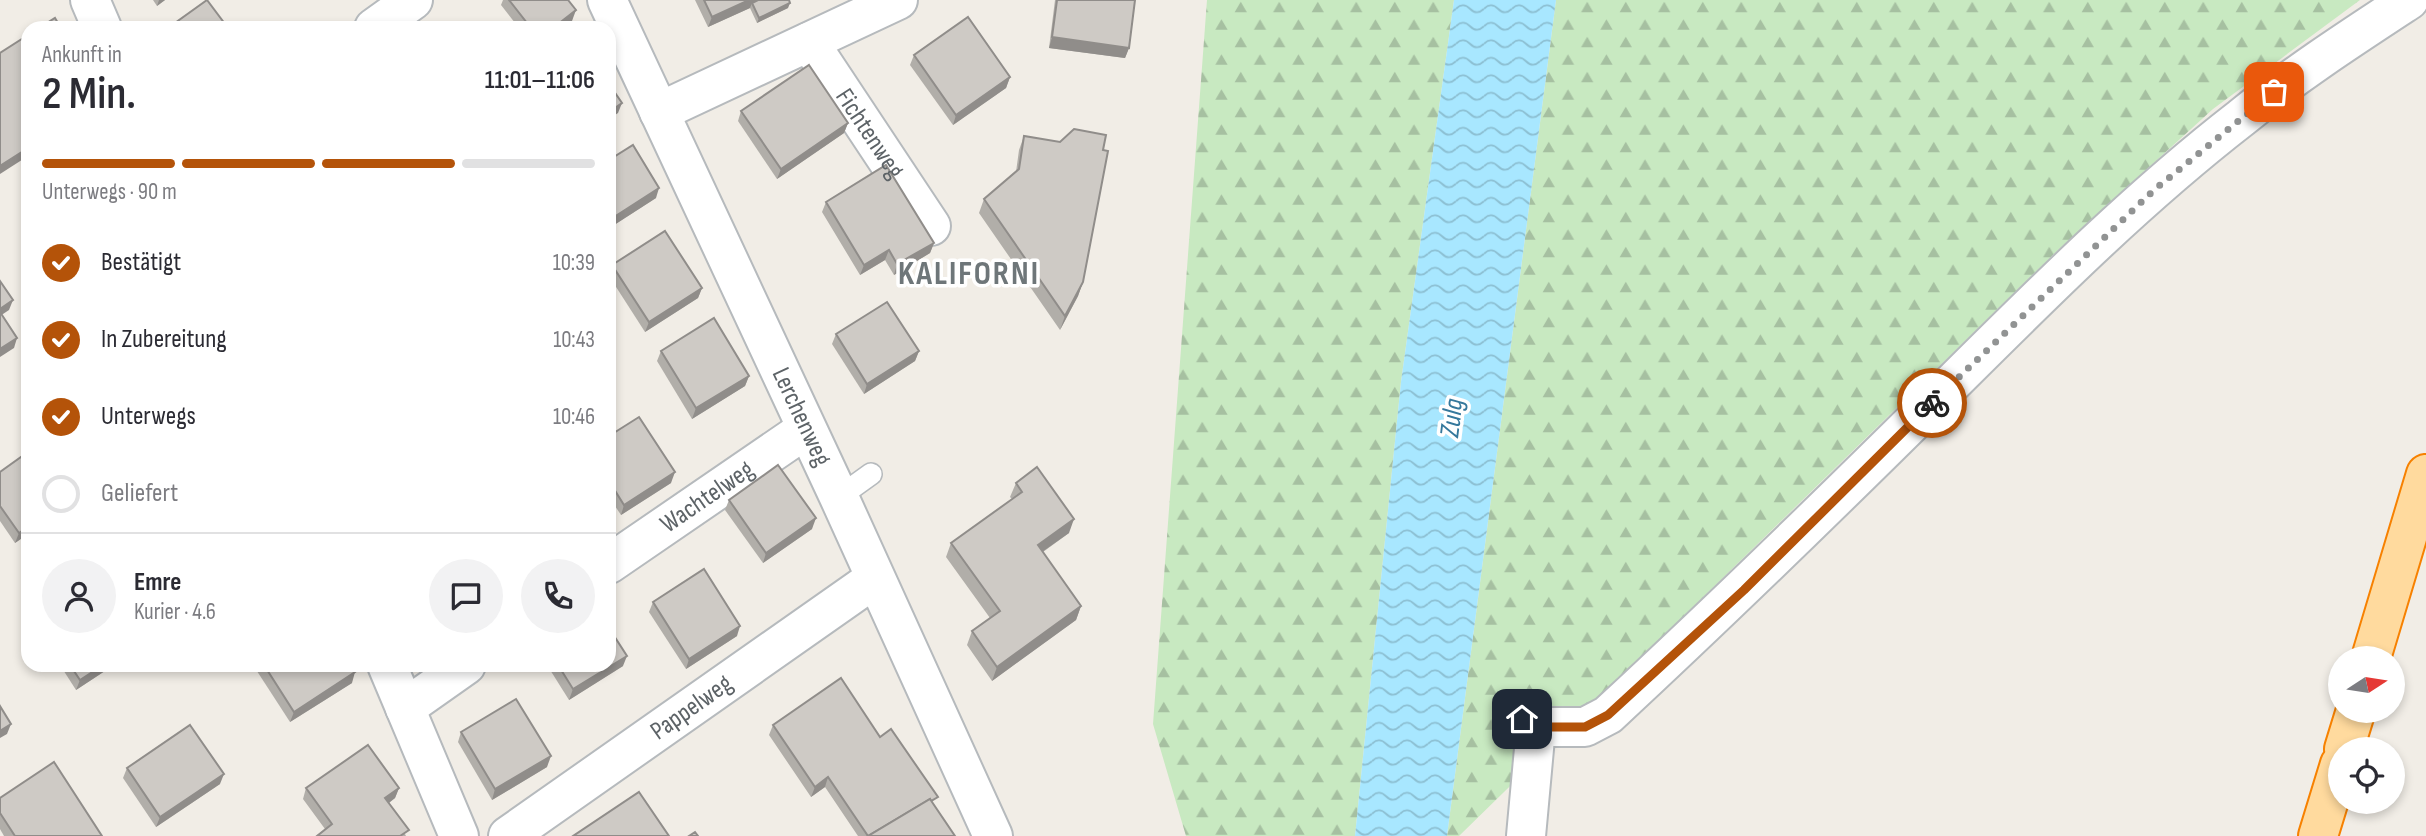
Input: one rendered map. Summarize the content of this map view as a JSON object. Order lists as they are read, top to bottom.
{
  "streets": {
    "street": [
      "Fichtenweg",
      "Lerchenweg",
      "Wachtelweg",
      "Pappelweg"
    ]
  },
  "crossings": [
    ["Lerchenweg", "Wachtelweg"],
    ["Lerchenweg", "Pappelweg"]
  ],
  "districts": ["KALIFORNI"],
  "water": ["Zulg"],
  "north": "right",
  "page": {
    "heading": ["2 Min.", "Ankunft in", "11:01–11:06"],
    "panel": ["Emre", "Kurier · 4.6"],
    "bar": "Unterwegs · 90 m",
    "list": [
      ["Bestätigt", "10:39"],
      ["In Zubereitung", "10:43"],
      ["Unterwegs", "10:46"],
      "Geliefert"
    ]
  }
}
